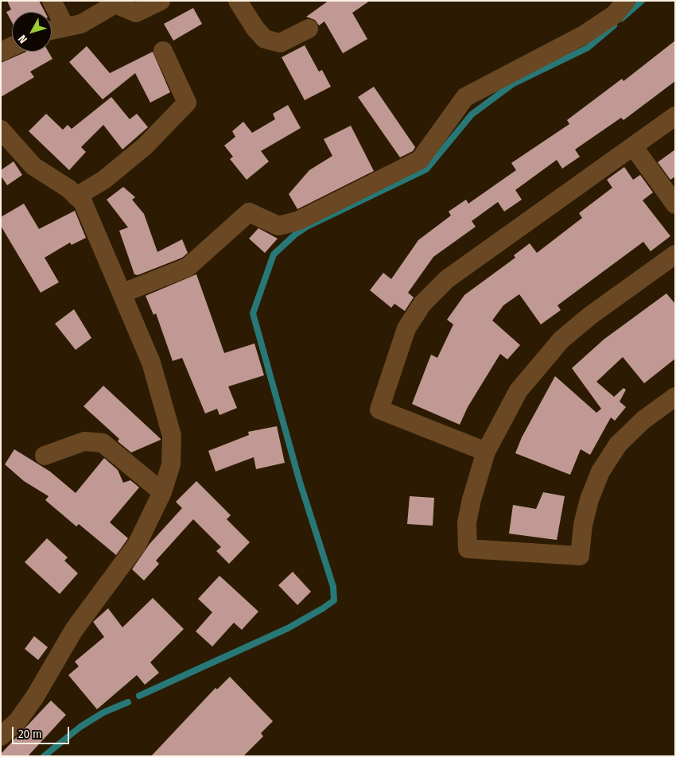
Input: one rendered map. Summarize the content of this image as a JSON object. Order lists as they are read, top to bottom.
{
  "scale_bar": "20 m",
  "north": "bottom left"
}
